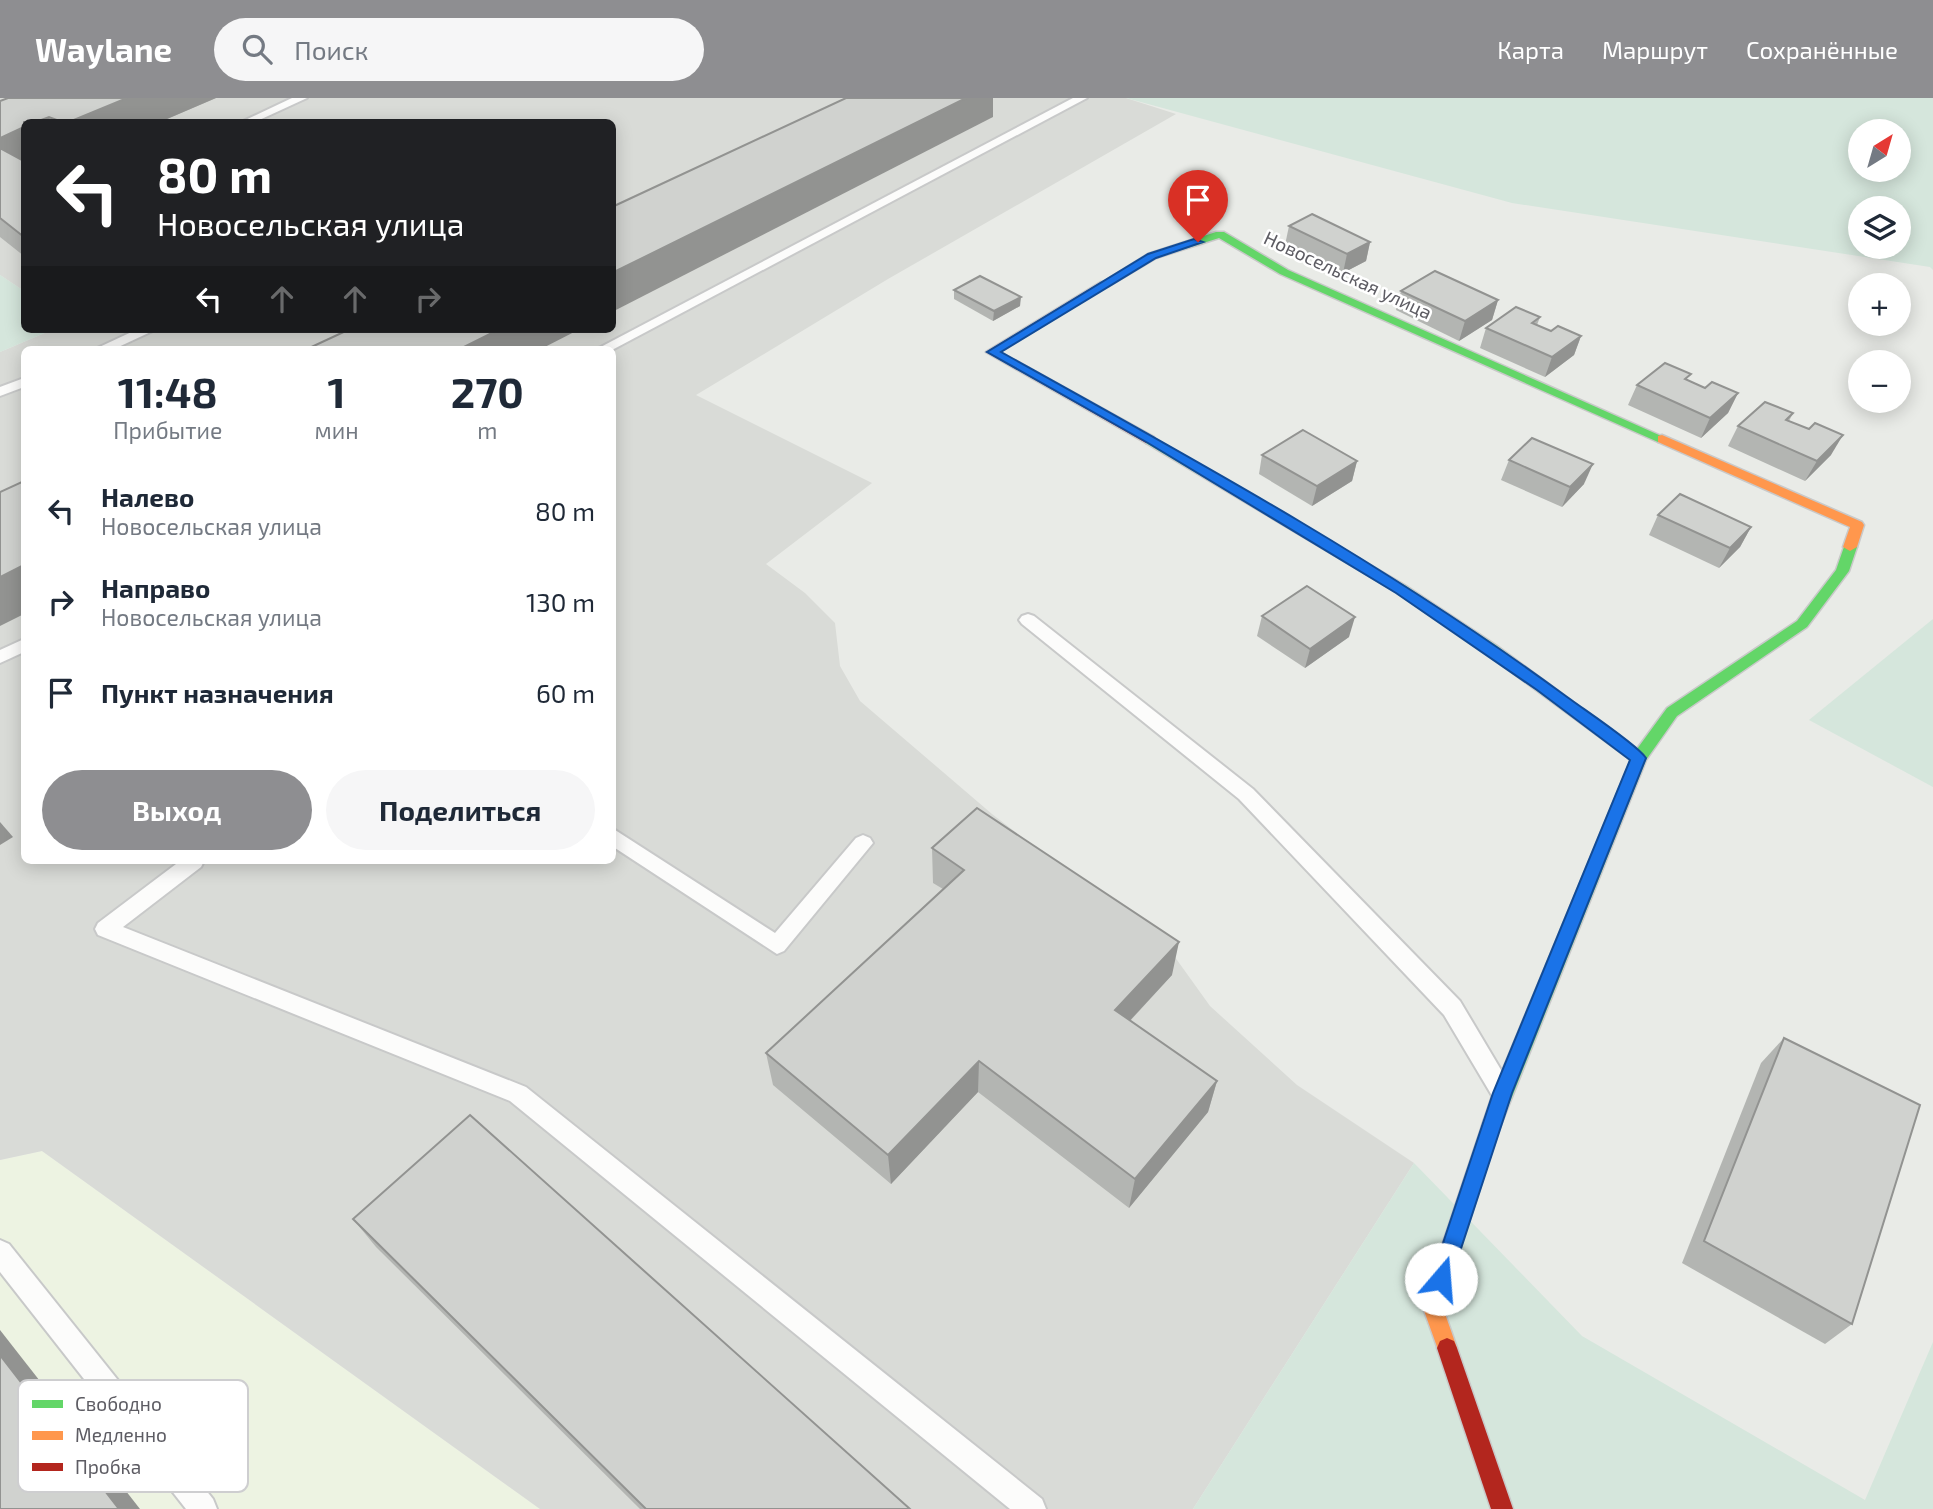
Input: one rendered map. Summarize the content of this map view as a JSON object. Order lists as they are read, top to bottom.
{
  "streets": {
    "street": ["Новосельская улица"]
  },
  "legend": ["Свободно", "Медленно", "Пробка"],
  "north": "top right",
  "page": {
    "header": "Waylane",
    "search": "Поиск",
    "nav": ["Карта", "Маршрут", "Сохранённые"],
    "map_buttons": ["+", "−"],
    "turn": ["80 m", "Новосельская улица"],
    "eta": [
      "11:48",
      "Прибытие",
      "1",
      "мин",
      "270",
      "m"
    ],
    "list": [
      {
        "name": "Налево",
        "note": "Новосельская улица",
        "value": "80 m"
      },
      {
        "name": "Направо",
        "note": "Новосельская улица",
        "value": "130 m"
      },
      {
        "name": "Пункт назначения",
        "value": "60 m"
      }
    ],
    "buttons": ["Выход", "Поделиться"]
  }
}
